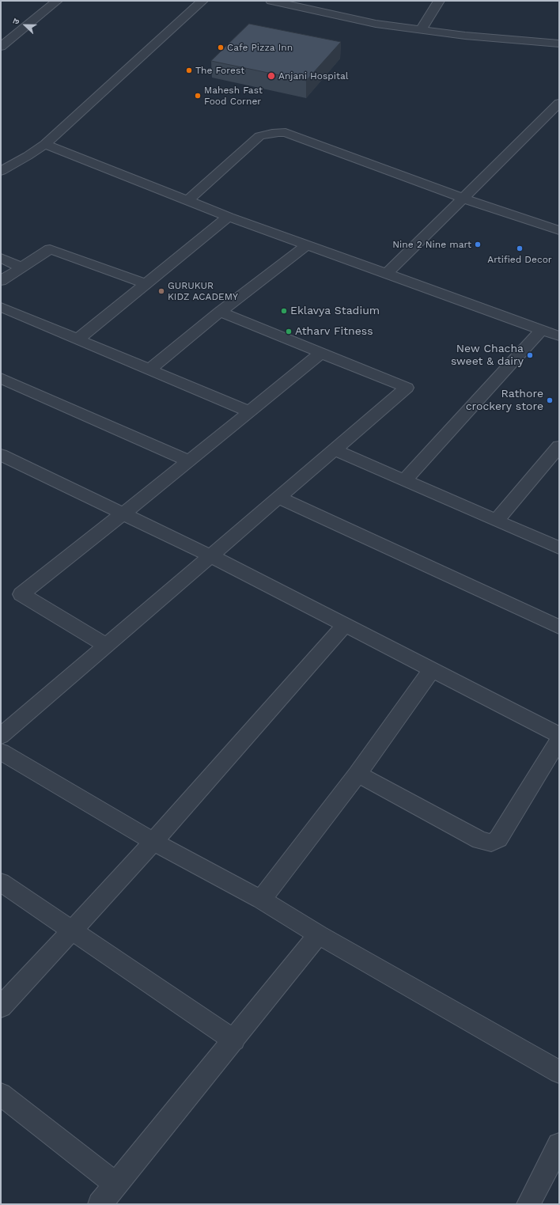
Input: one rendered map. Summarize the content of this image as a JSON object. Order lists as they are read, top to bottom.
{
  "places": [
    "Cafe Pizza Inn",
    "The Forest",
    "Anjani Hospital",
    "Mahesh Fast Food Corner",
    "Nine 2 Nine mart",
    "Artified Decor",
    "GURUKUR KIDZ ACADEMY",
    "Eklavya Stadium",
    "Atharv Fitness",
    "New Chacha sweet & dairy",
    "Rathore crockery store"
  ],
  "north": "left"
}
